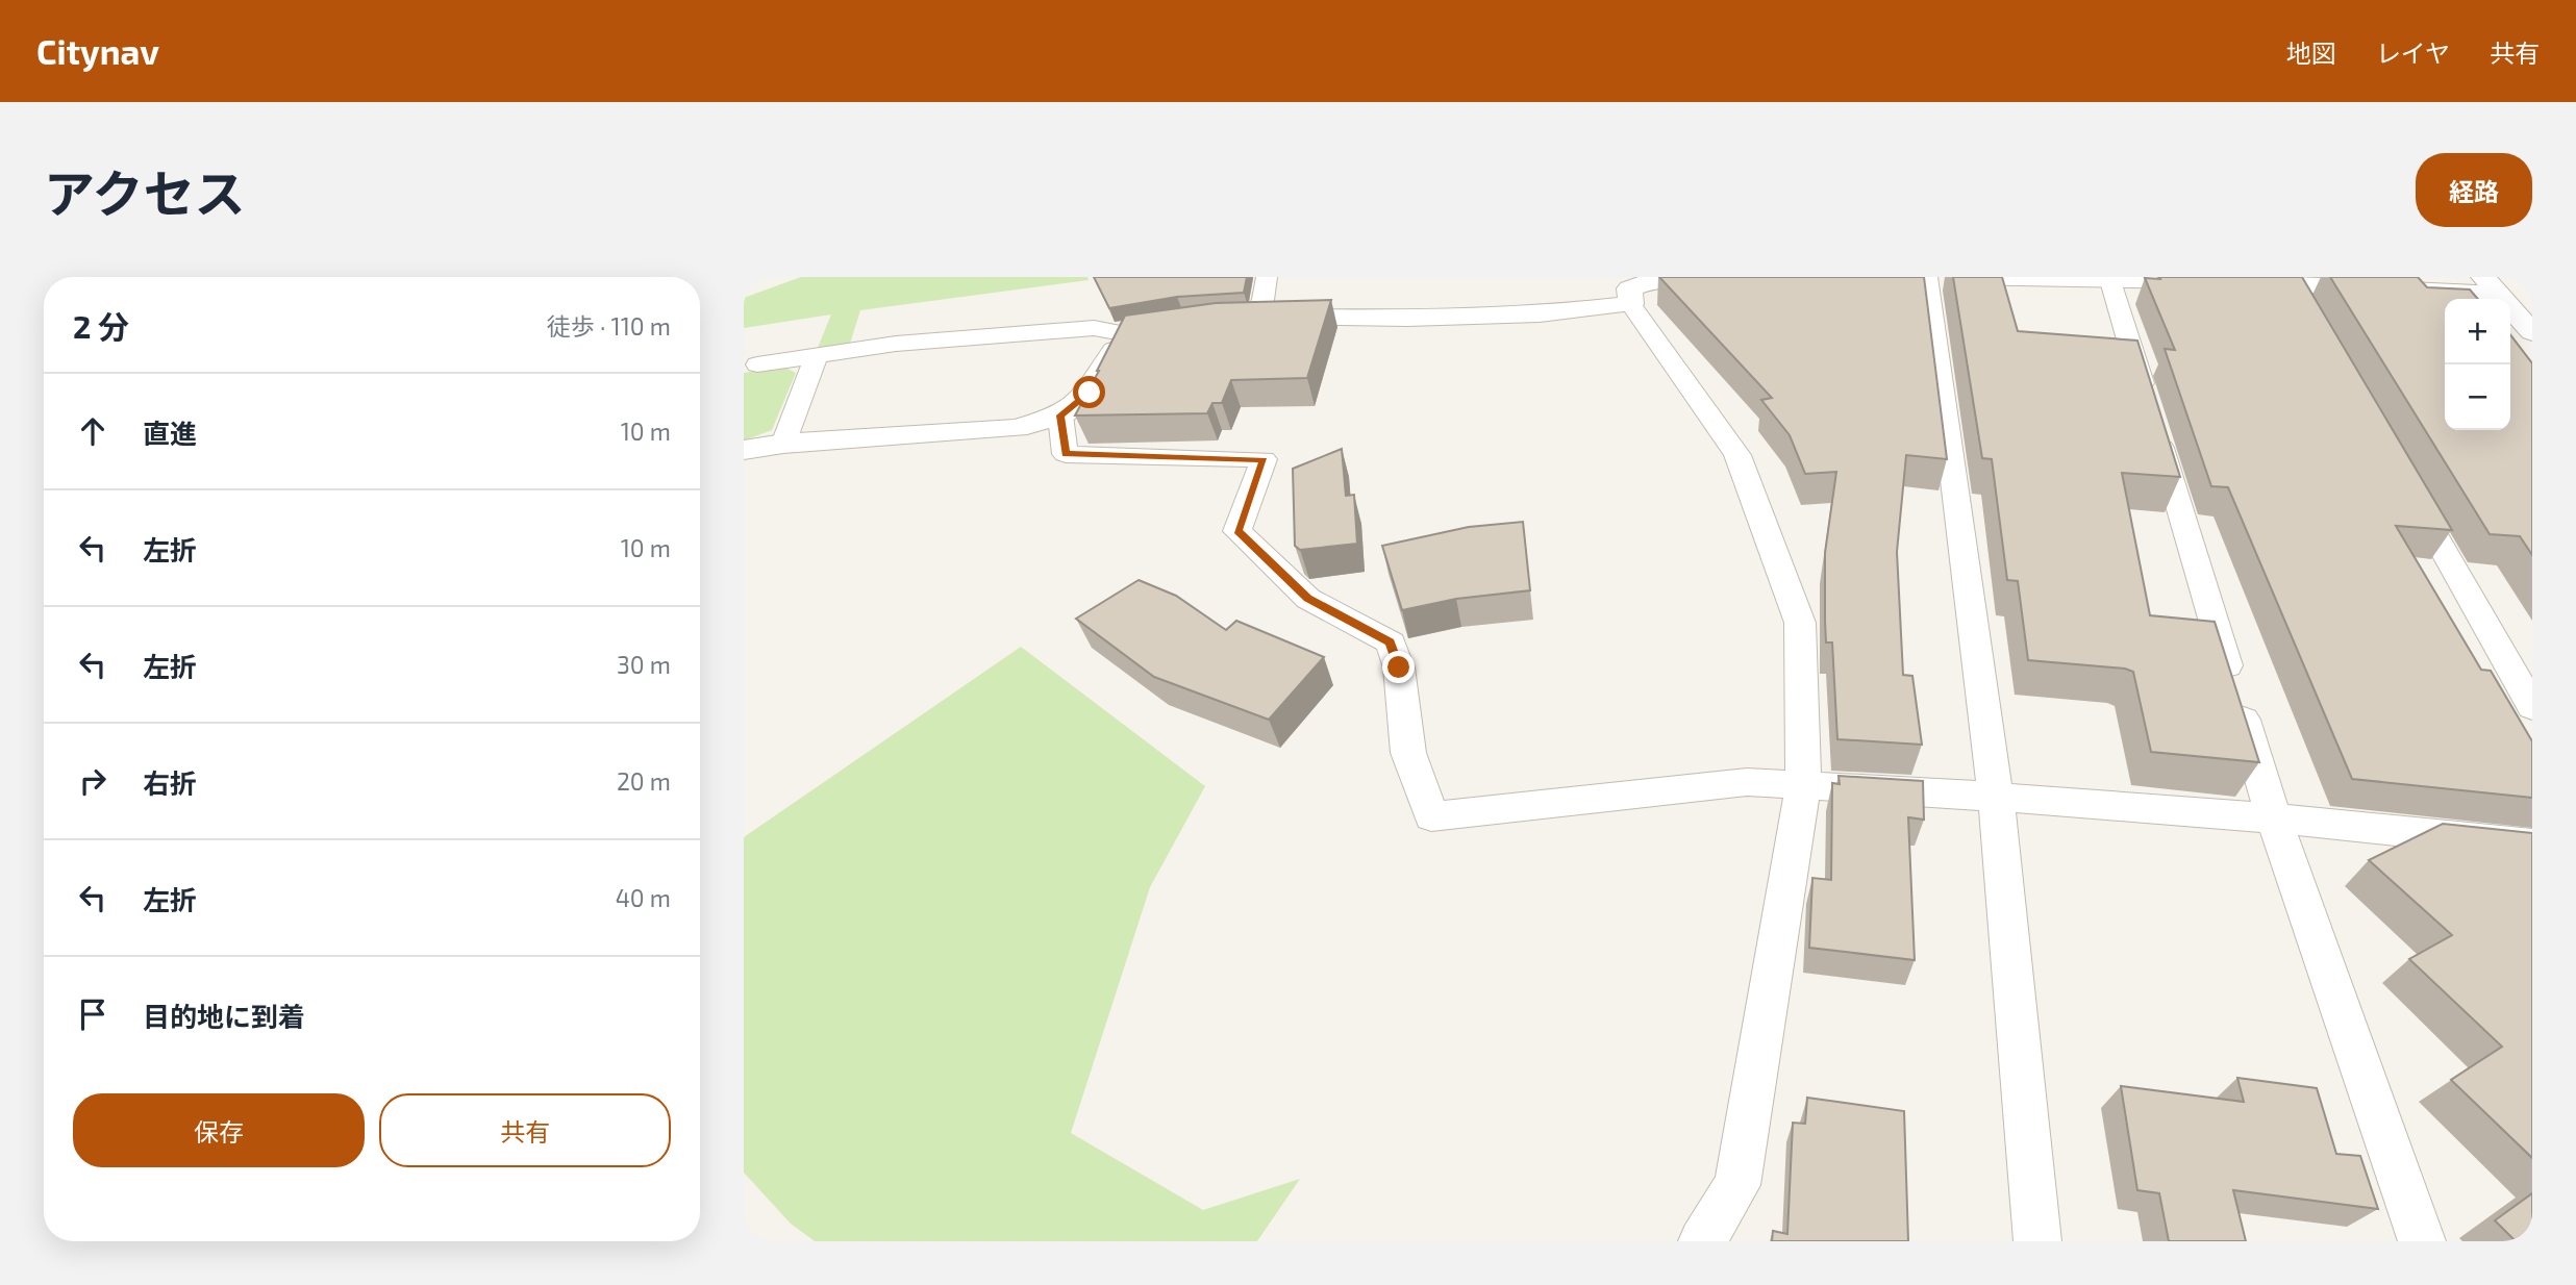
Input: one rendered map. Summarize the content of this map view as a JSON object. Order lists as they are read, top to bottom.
{
  "page": {
    "header": "Citynav",
    "nav": ["地図", "レイヤ", "共有"],
    "title": "アクセス",
    "buttons": [
      "経路",
      ["保存", "共有"]
    ],
    "heading": ["2 分", "徒歩 · 110 m"],
    "map_buttons": ["+", "−"],
    "list": [
      ["直進", "10 m"],
      ["左折", "10 m"],
      ["左折", "30 m"],
      ["右折", "20 m"],
      ["左折", "40 m"],
      "目的地に到着"
    ]
  }
}
